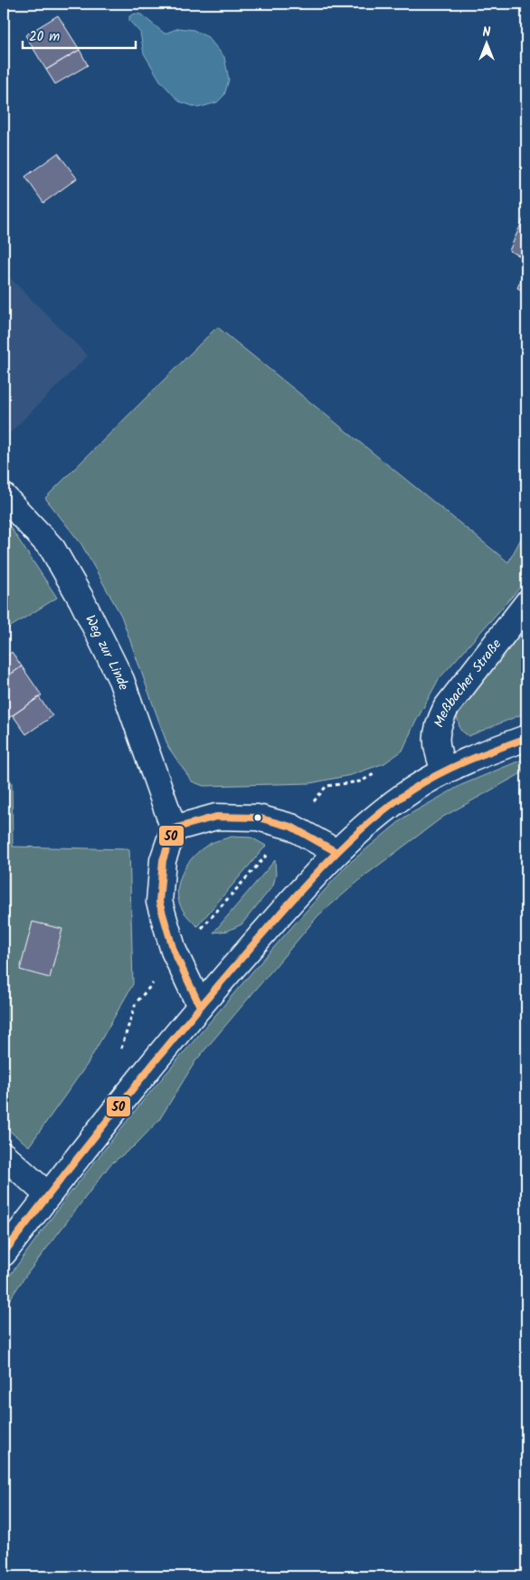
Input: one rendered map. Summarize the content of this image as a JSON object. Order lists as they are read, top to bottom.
{
  "streets": {
    "street": ["Weg zur Linde", "Meßbacher Straße"]
  },
  "lines": ["transit line 50"],
  "scale_bar": "20 m",
  "north": "top"
}
